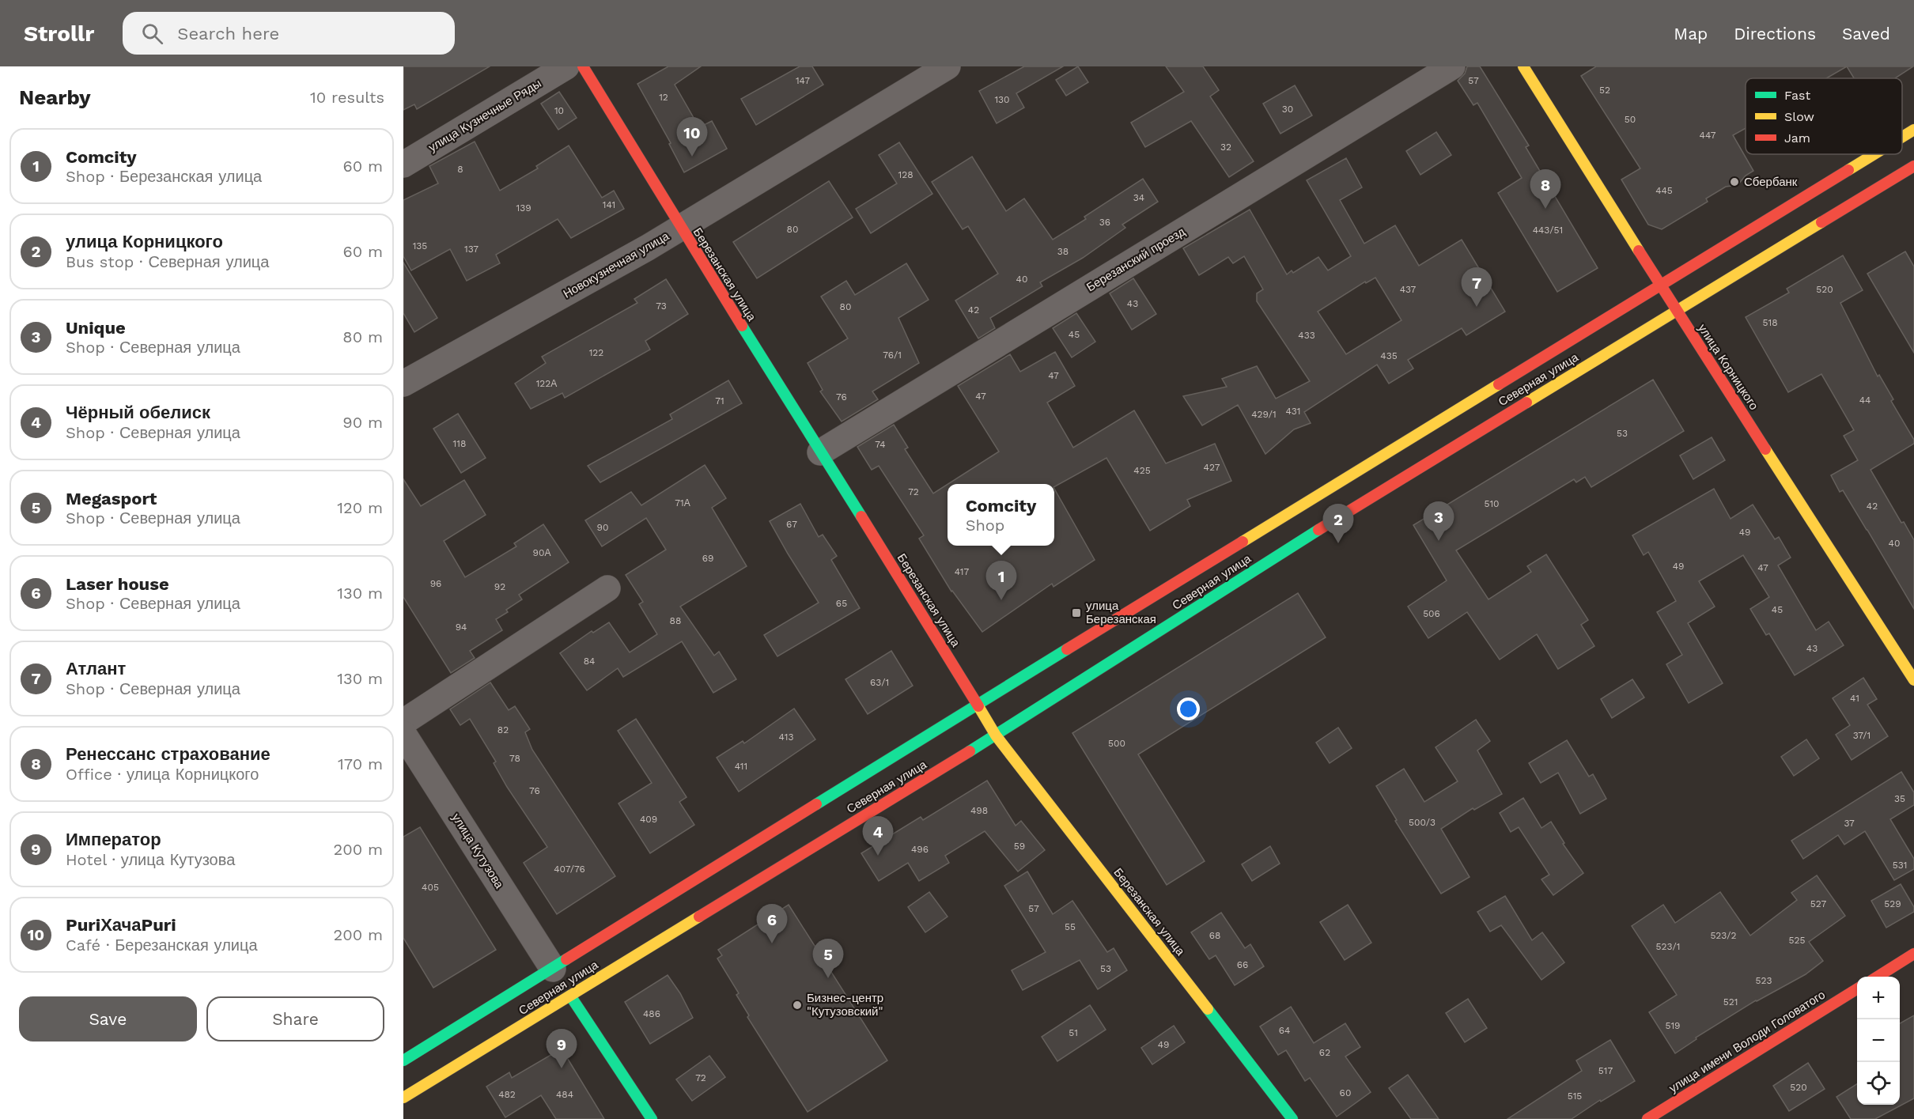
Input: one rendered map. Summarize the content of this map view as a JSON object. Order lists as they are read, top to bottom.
{
  "streets": {
    "main road": [
      "Березанская улица",
      "улица Корницкого",
      "Северная улица",
      "улица имени Володи Головатого"
    ],
    "street": [
      "улица Кузнечные Ряды",
      "Березанский проезд",
      "Новокузнечная улица",
      "улица Кутузова"
    ]
  },
  "crossings": [
    ["Березанский проезд", "Березанская улица"],
    ["Новокузнечная улица", "Березанская улица"],
    ["Березанская улица", "Северная улица"],
    ["улица Корницкого", "Северная улица"],
    ["Северная улица", "улица Кутузова"]
  ],
  "places": {
    "other": ["Сбербанк", "Бизнес-центр \"Кутузовский\""],
    "transit": ["улица Березанская"]
  },
  "house_numbers": [
    "147",
    "57",
    "52",
    "12",
    "130",
    "30",
    "10",
    "50",
    "447",
    "32",
    "8",
    "128",
    "445",
    "34",
    "141",
    "139",
    "36",
    "80",
    "443/51",
    "135",
    "137",
    "38",
    "40",
    "437",
    "520",
    "43",
    "73",
    "80",
    "42",
    "518",
    "45",
    "433",
    "122",
    "76/1",
    "435",
    "47",
    "122А",
    "47",
    "76",
    "44",
    "71",
    "431",
    "429/1",
    "53",
    "118",
    "74",
    "427",
    "425",
    "72",
    "71А",
    "510",
    "42",
    "67",
    "90",
    "49",
    "40",
    "90А",
    "69",
    "49",
    "47",
    "417",
    "96",
    "92",
    "65",
    "45",
    "506",
    "88",
    "94",
    "43",
    "84",
    "63/1",
    "41",
    "82",
    "37/1",
    "413",
    "500",
    "78",
    "411",
    "76",
    "35",
    "498",
    "409",
    "500/3",
    "37",
    "59",
    "496",
    "531",
    "407/76",
    "405",
    "527",
    "529",
    "57",
    "55",
    "68",
    "523/2",
    "525",
    "523/1",
    "66",
    "53",
    "523",
    "521",
    "486",
    "519",
    "64",
    "51",
    "49",
    "62",
    "517",
    "72",
    "520",
    "60",
    "482",
    "484",
    "515"
  ],
  "legend": ["Fast", "Slow", "Jam"],
  "page": {
    "header": "Strollr",
    "search": "Search here",
    "nav": ["Map", "Directions", "Saved"],
    "heading": ["Nearby", "10 results"],
    "pins": [
      "10",
      "8",
      "7",
      "3",
      "2",
      "1",
      "4",
      "6",
      "5",
      "9"
    ],
    "list": [
      {
        "mark": "1",
        "name": "Comcity",
        "note": "Shop · Березанская улица",
        "value": "60 m"
      },
      {
        "mark": "2",
        "name": "улица Корницкого",
        "note": "Bus stop · Северная улица",
        "value": "60 m"
      },
      {
        "mark": "3",
        "name": "Unique",
        "note": "Shop · Северная улица",
        "value": "80 m"
      },
      {
        "mark": "4",
        "name": "Чёрный обелиск",
        "note": "Shop · Северная улица",
        "value": "90 m"
      },
      {
        "mark": "5",
        "name": "Megasport",
        "note": "Shop · Северная улица",
        "value": "120 m"
      },
      {
        "mark": "6",
        "name": "Laser house",
        "note": "Shop · Северная улица",
        "value": "130 m"
      },
      {
        "mark": "7",
        "name": "Атлант",
        "note": "Shop · Северная улица",
        "value": "130 m"
      },
      {
        "mark": "8",
        "name": "Ренессанс страхование",
        "note": "Office · улица Корницкого",
        "value": "170 m"
      },
      {
        "mark": "9",
        "name": "Император",
        "note": "Hotel · улица Кутузова",
        "value": "200 m"
      },
      {
        "mark": "10",
        "name": "PuriХачаPuri",
        "note": "Café · Березанская улица",
        "value": "200 m"
      }
    ],
    "popup": ["Comcity", "Shop"],
    "map_buttons": ["+", "−"],
    "buttons": ["Save", "Share"]
  }
}
